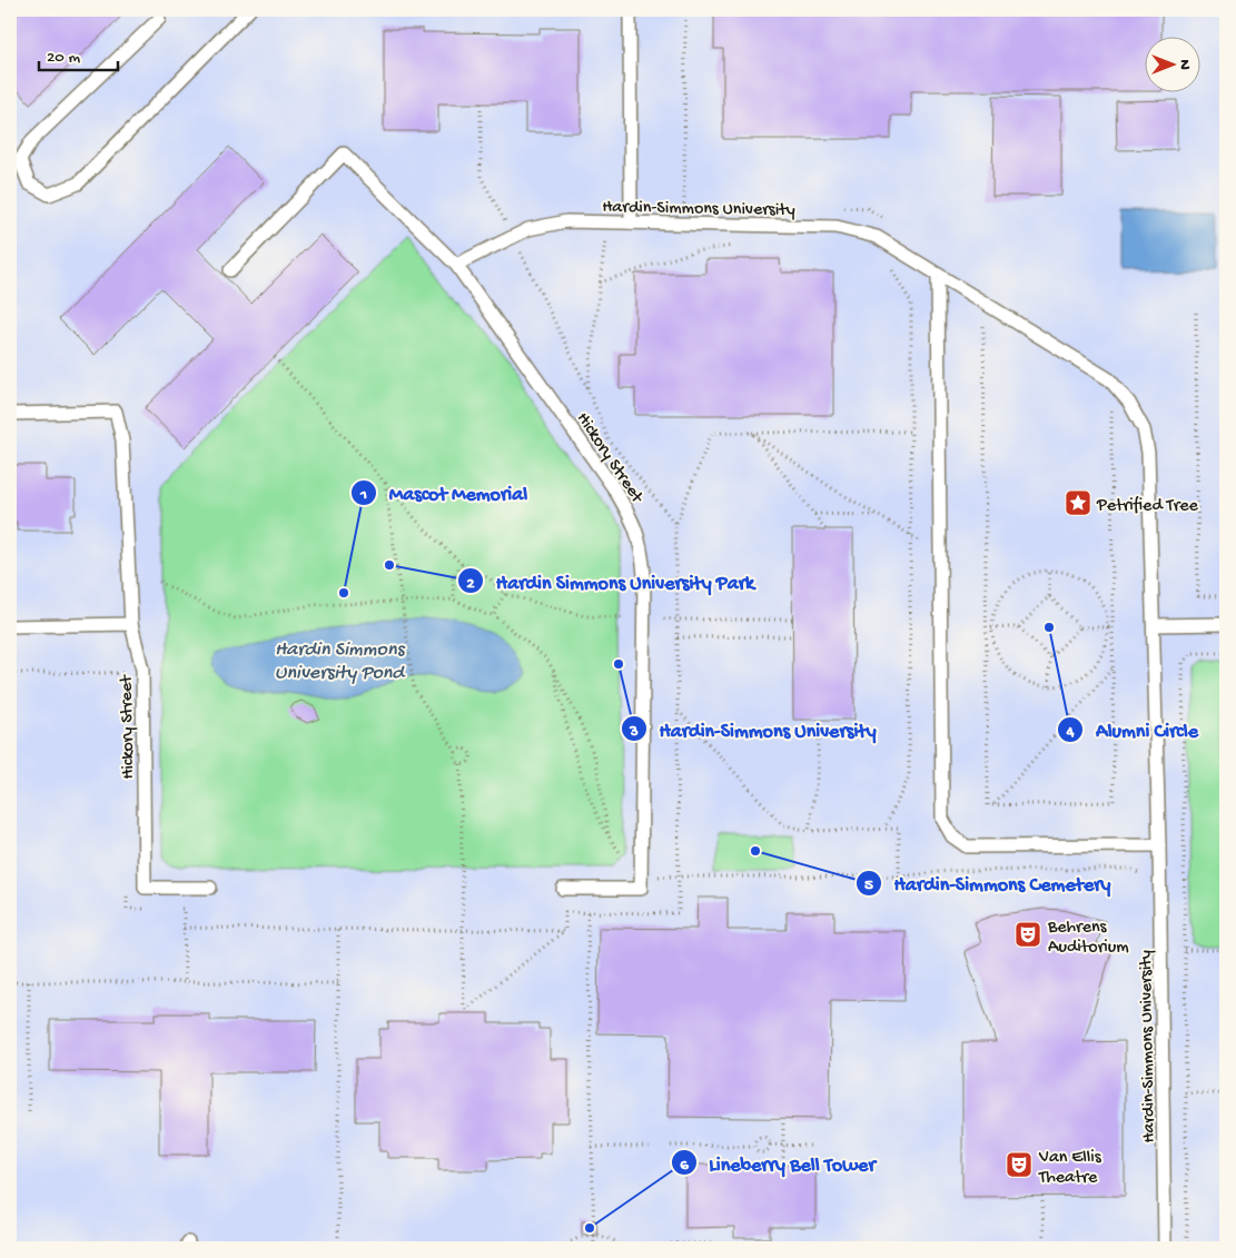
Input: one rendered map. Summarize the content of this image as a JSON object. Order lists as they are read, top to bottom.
{
  "streets": {
    "lane": ["Hardin-Simmons University", "Hickory Street"]
  },
  "crossings": [
    ["Hardin-Simmons University", "Hickory Street"]
  ],
  "water": ["Hardin Simmons University Pond"],
  "places": {
    "place": ["Petrified Tree"],
    "other": [
      "Hardin Simmons University Park",
      "Mascot Memorial",
      "Alumni Circle",
      "Hardin-Simmons University",
      "Hardin-Simmons Cemetery",
      "Lineberry Bell Tower"
    ],
    "theatre": ["Behrens Auditorium", "Van Ellis Theatre"]
  },
  "scale_bar": "20 m",
  "north": "right"
}
